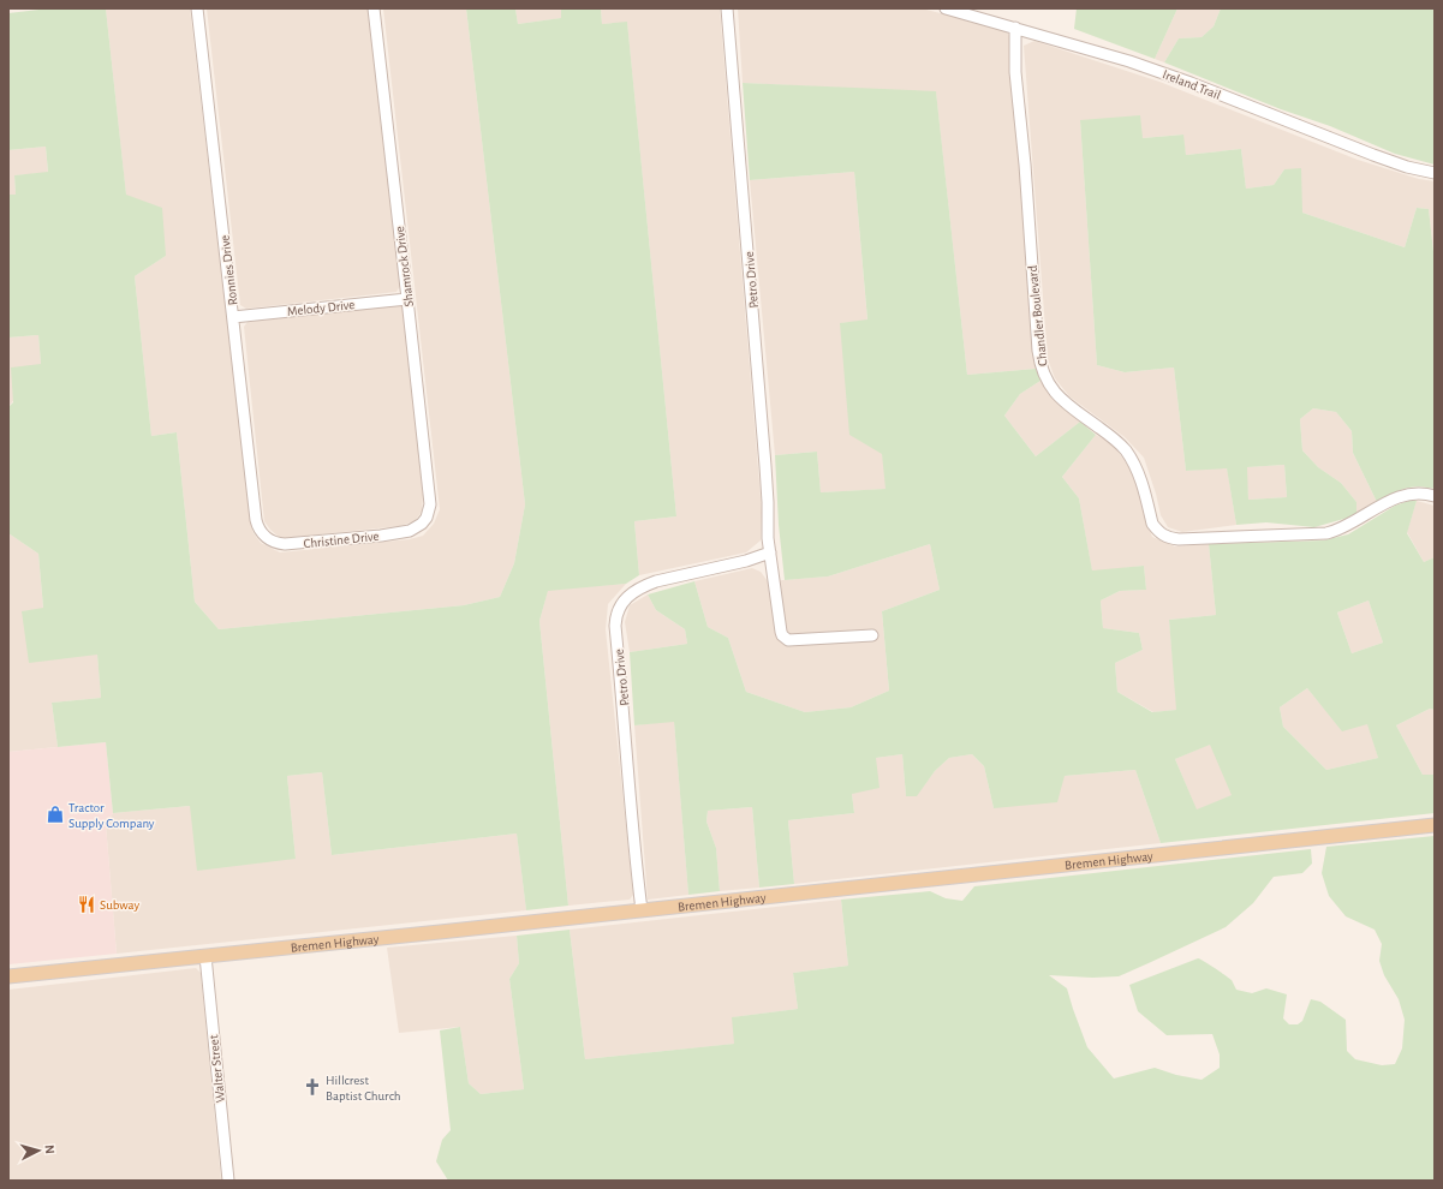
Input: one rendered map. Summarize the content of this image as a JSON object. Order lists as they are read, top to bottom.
{
  "streets": {
    "main road": ["Bremen Highway"],
    "street": [
      "Ireland Trail",
      "Shamrock Drive",
      "Ronnies Drive",
      "Petro Drive",
      "Melody Drive",
      "Chandler Boulevard",
      "Christine Drive",
      "Walter Street"
    ]
  },
  "crossings": [
    ["Ireland Trail", "Chandler Boulevard"],
    ["Shamrock Drive", "Melody Drive"],
    ["Shamrock Drive", "Christine Drive"],
    ["Ronnies Drive", "Melody Drive"],
    ["Ronnies Drive", "Christine Drive"],
    ["Petro Drive", "Bremen Highway"],
    ["Bremen Highway", "Walter Street"]
  ],
  "places": {
    "shop": ["Tractor Supply Company"],
    "restaurant": ["Subway"],
    "church": ["Hillcrest Baptist Church"]
  },
  "north": "right"
}
